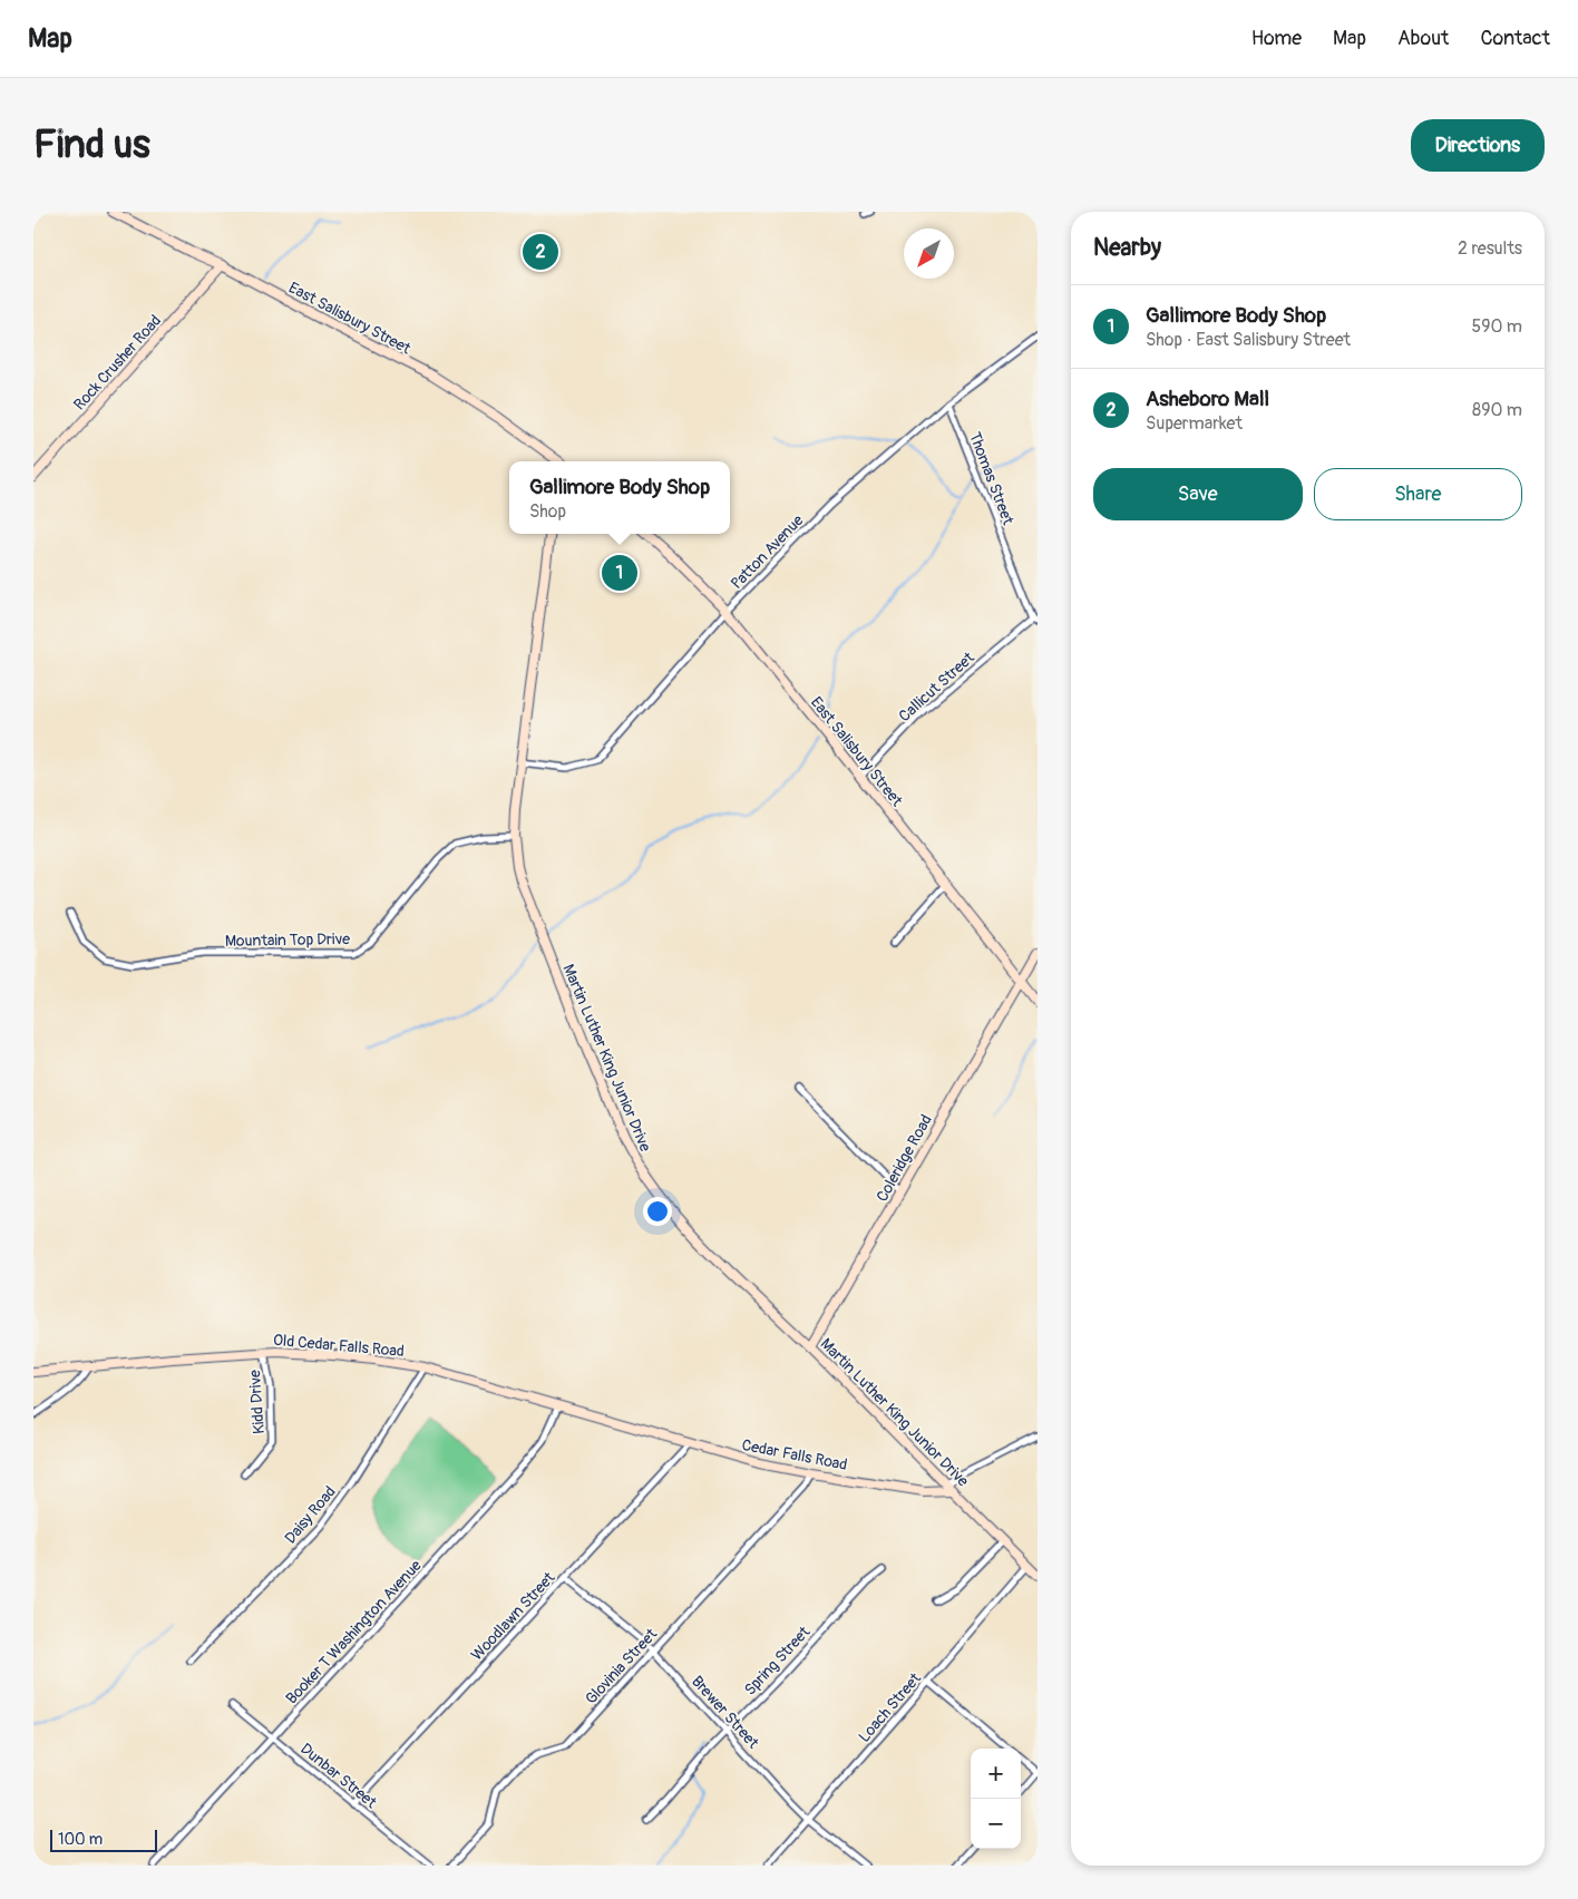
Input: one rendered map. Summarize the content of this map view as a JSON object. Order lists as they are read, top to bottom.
{
  "streets": {
    "street": [
      "East Salisbury Street",
      "Rock Crusher Road",
      "Thomas Street",
      "Patton Avenue",
      "Callicut Street",
      "Mountain Top Drive",
      "Martin Luther King Junior Drive",
      "Coleridge Road",
      "Old Cedar Falls Road",
      "Kidd Drive",
      "Cedar Falls Road",
      "Daisy Road",
      "Woodlawn Street",
      "Booker T Washington Avenue",
      "Spring Street",
      "Glovinia Street",
      "Loach Street",
      "Brewer Street",
      "Dunbar Street"
    ]
  },
  "crossings": [
    ["East Salisbury Street", "Rock Crusher Road"],
    ["East Salisbury Street", "Patton Avenue"],
    ["East Salisbury Street", "Callicut Street"],
    ["East Salisbury Street", "Coleridge Road"],
    ["Thomas Street", "Patton Avenue"],
    ["Thomas Street", "Callicut Street"],
    ["Patton Avenue", "Martin Luther King Junior Drive"],
    ["Mountain Top Drive", "Martin Luther King Junior Drive"],
    ["Martin Luther King Junior Drive", "Coleridge Road"],
    ["Martin Luther King Junior Drive", "Cedar Falls Road"],
    ["Martin Luther King Junior Drive", "Loach Street"],
    ["Old Cedar Falls Road", "Kidd Drive"],
    ["Old Cedar Falls Road", "Cedar Falls Road"],
    ["Old Cedar Falls Road", "Daisy Road"],
    ["Old Cedar Falls Road", "Booker T Washington Avenue"],
    ["Cedar Falls Road", "Woodlawn Street"],
    ["Cedar Falls Road", "Glovinia Street"],
    ["Woodlawn Street", "Brewer Street"],
    ["Woodlawn Street", "Dunbar Street"],
    ["Booker T Washington Avenue", "Dunbar Street"],
    ["Spring Street", "Brewer Street"],
    ["Glovinia Street", "Brewer Street"],
    ["Loach Street", "Brewer Street"]
  ],
  "scale_bar": "100 m",
  "north": "bottom left",
  "page": {
    "header": "Map",
    "nav": [
      "Home",
      "Map",
      "About",
      "Contact"
    ],
    "buttons": [
      "Directions",
      ["Save", "Share"]
    ],
    "title": "Find us",
    "heading": ["Nearby", "2 results"],
    "pins": ["2", "1"],
    "list": [
      {
        "mark": "1",
        "name": "Gallimore Body Shop",
        "note": "Shop · East Salisbury Street",
        "value": "590 m"
      },
      {
        "mark": "2",
        "name": "Asheboro Mall",
        "note": "Supermarket",
        "value": "890 m"
      }
    ],
    "popup": ["Gallimore Body Shop", "Shop"],
    "map_buttons": ["+", "−"],
    "scale": "100 m"
  }
}
